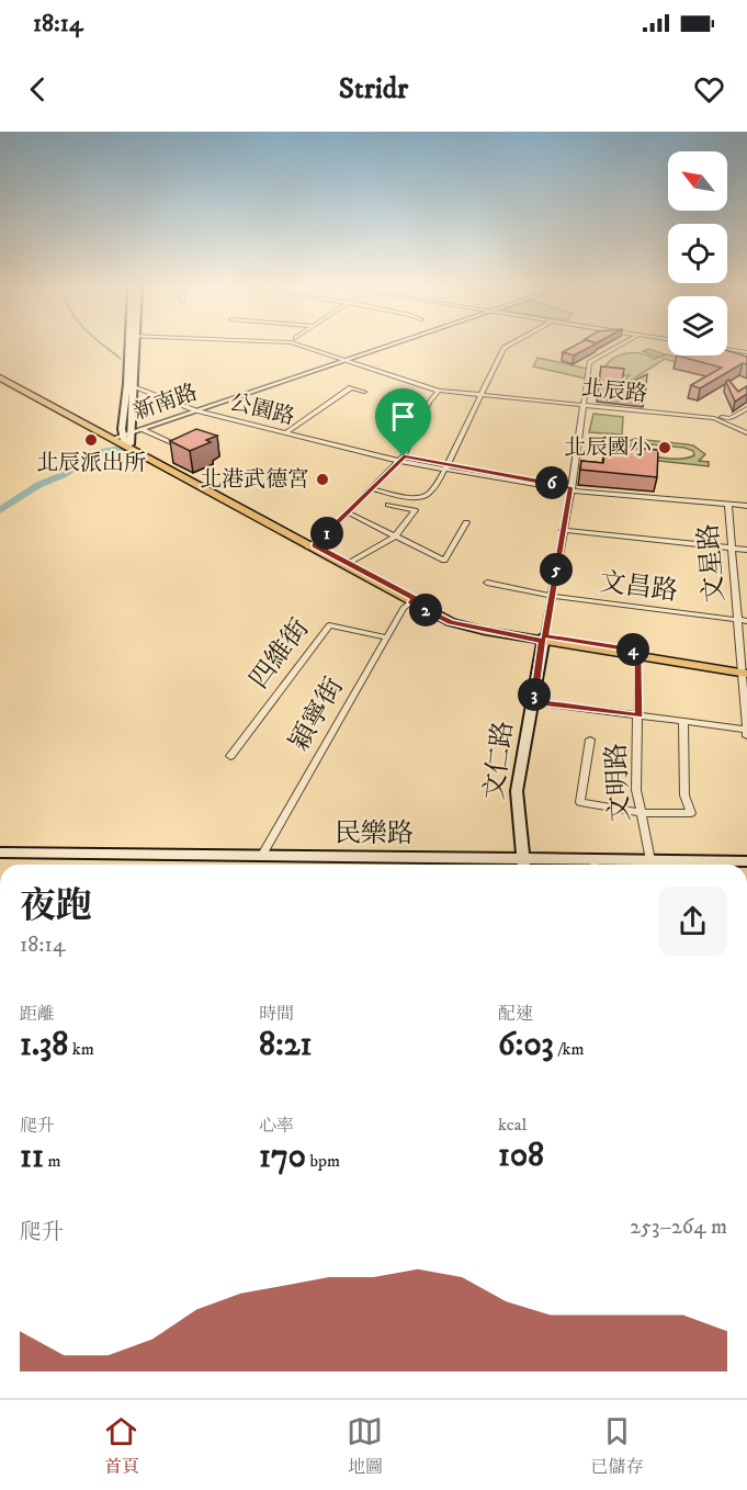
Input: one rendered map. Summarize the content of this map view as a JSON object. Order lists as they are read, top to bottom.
{
  "streets": {
    "main road": ["文仁路", "民樂路"],
    "street": [
      "北辰路",
      "新南路",
      "公園路",
      "文星路",
      "文昌路",
      "四維街",
      "穎寧街",
      "文明路"
    ]
  },
  "crossings": [
    ["北辰路", "新南路"],
    ["北辰路", "文仁路"],
    ["新南路", "公園路"],
    ["公園路", "文星路"],
    ["公園路", "文仁路"],
    ["文星路", "文昌路"],
    ["文昌路", "文仁路"],
    ["四維街", "穎寧街"],
    ["穎寧街", "民樂路"],
    ["文仁路", "民樂路"],
    ["文明路", "民樂路"]
  ],
  "places": ["北辰派出所", "北辰國小", "北港武德宮"],
  "north": "top left",
  "page": {
    "status": "18:14",
    "header": "Stridr",
    "pins": [
      "6",
      "1",
      "5",
      "2",
      "4",
      "3"
    ],
    "heading": ["夜跑", "18:14"],
    "stats": [
      ["距離", "1.38 km"],
      ["時間", "8:21"],
      ["配速", "6:03 /km"],
      ["爬升", "11 m"],
      ["心率", "170 bpm"],
      ["kcal", "108"]
    ],
    "chart": ["爬升", "253–264 m"],
    "tabs": ["首頁", "地圖", "已儲存"]
  }
}
